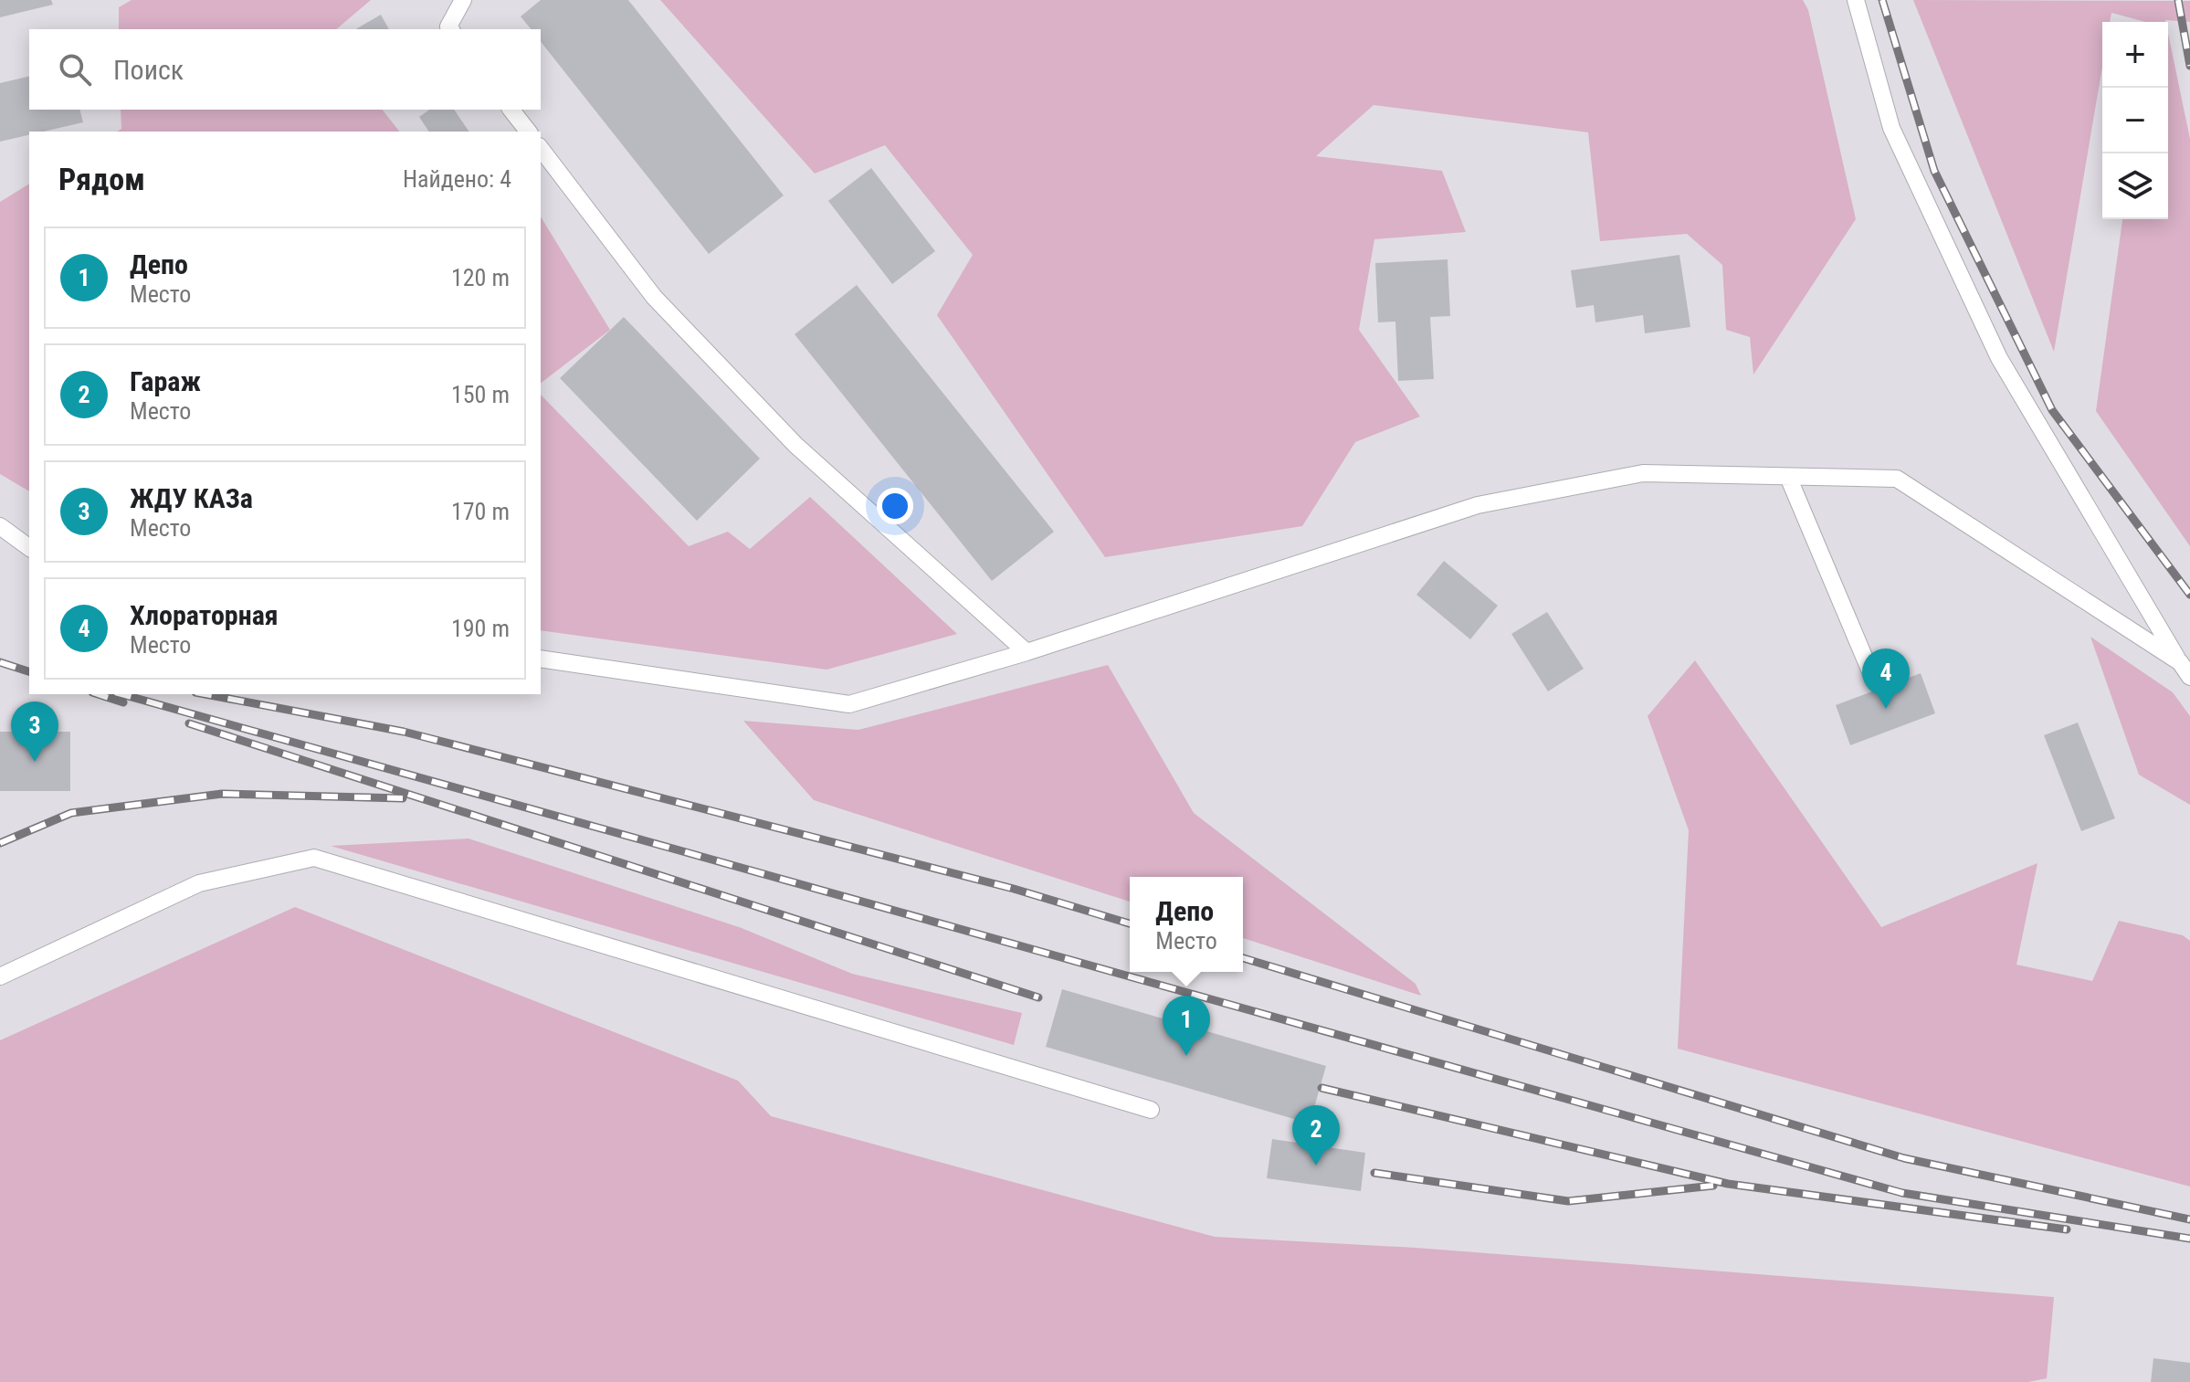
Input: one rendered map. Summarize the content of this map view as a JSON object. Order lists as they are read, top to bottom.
{
  "page": {
    "map_buttons": ["+", "−"],
    "search": "Поиск",
    "heading": ["Рядом", "Найдено: 4"],
    "list": [
      {
        "mark": "1",
        "name": "Депо",
        "note": "Место",
        "value": "120 m"
      },
      {
        "mark": "2",
        "name": "Гараж",
        "note": "Место",
        "value": "150 m"
      },
      {
        "mark": "3",
        "name": "ЖДУ КАЗа",
        "note": "Место",
        "value": "170 m"
      },
      {
        "mark": "4",
        "name": "Хлораторная",
        "note": "Место",
        "value": "190 m"
      }
    ],
    "pins": [
      "4",
      "3",
      "1",
      "2"
    ],
    "popup": ["Депо", "Место"]
  }
}
